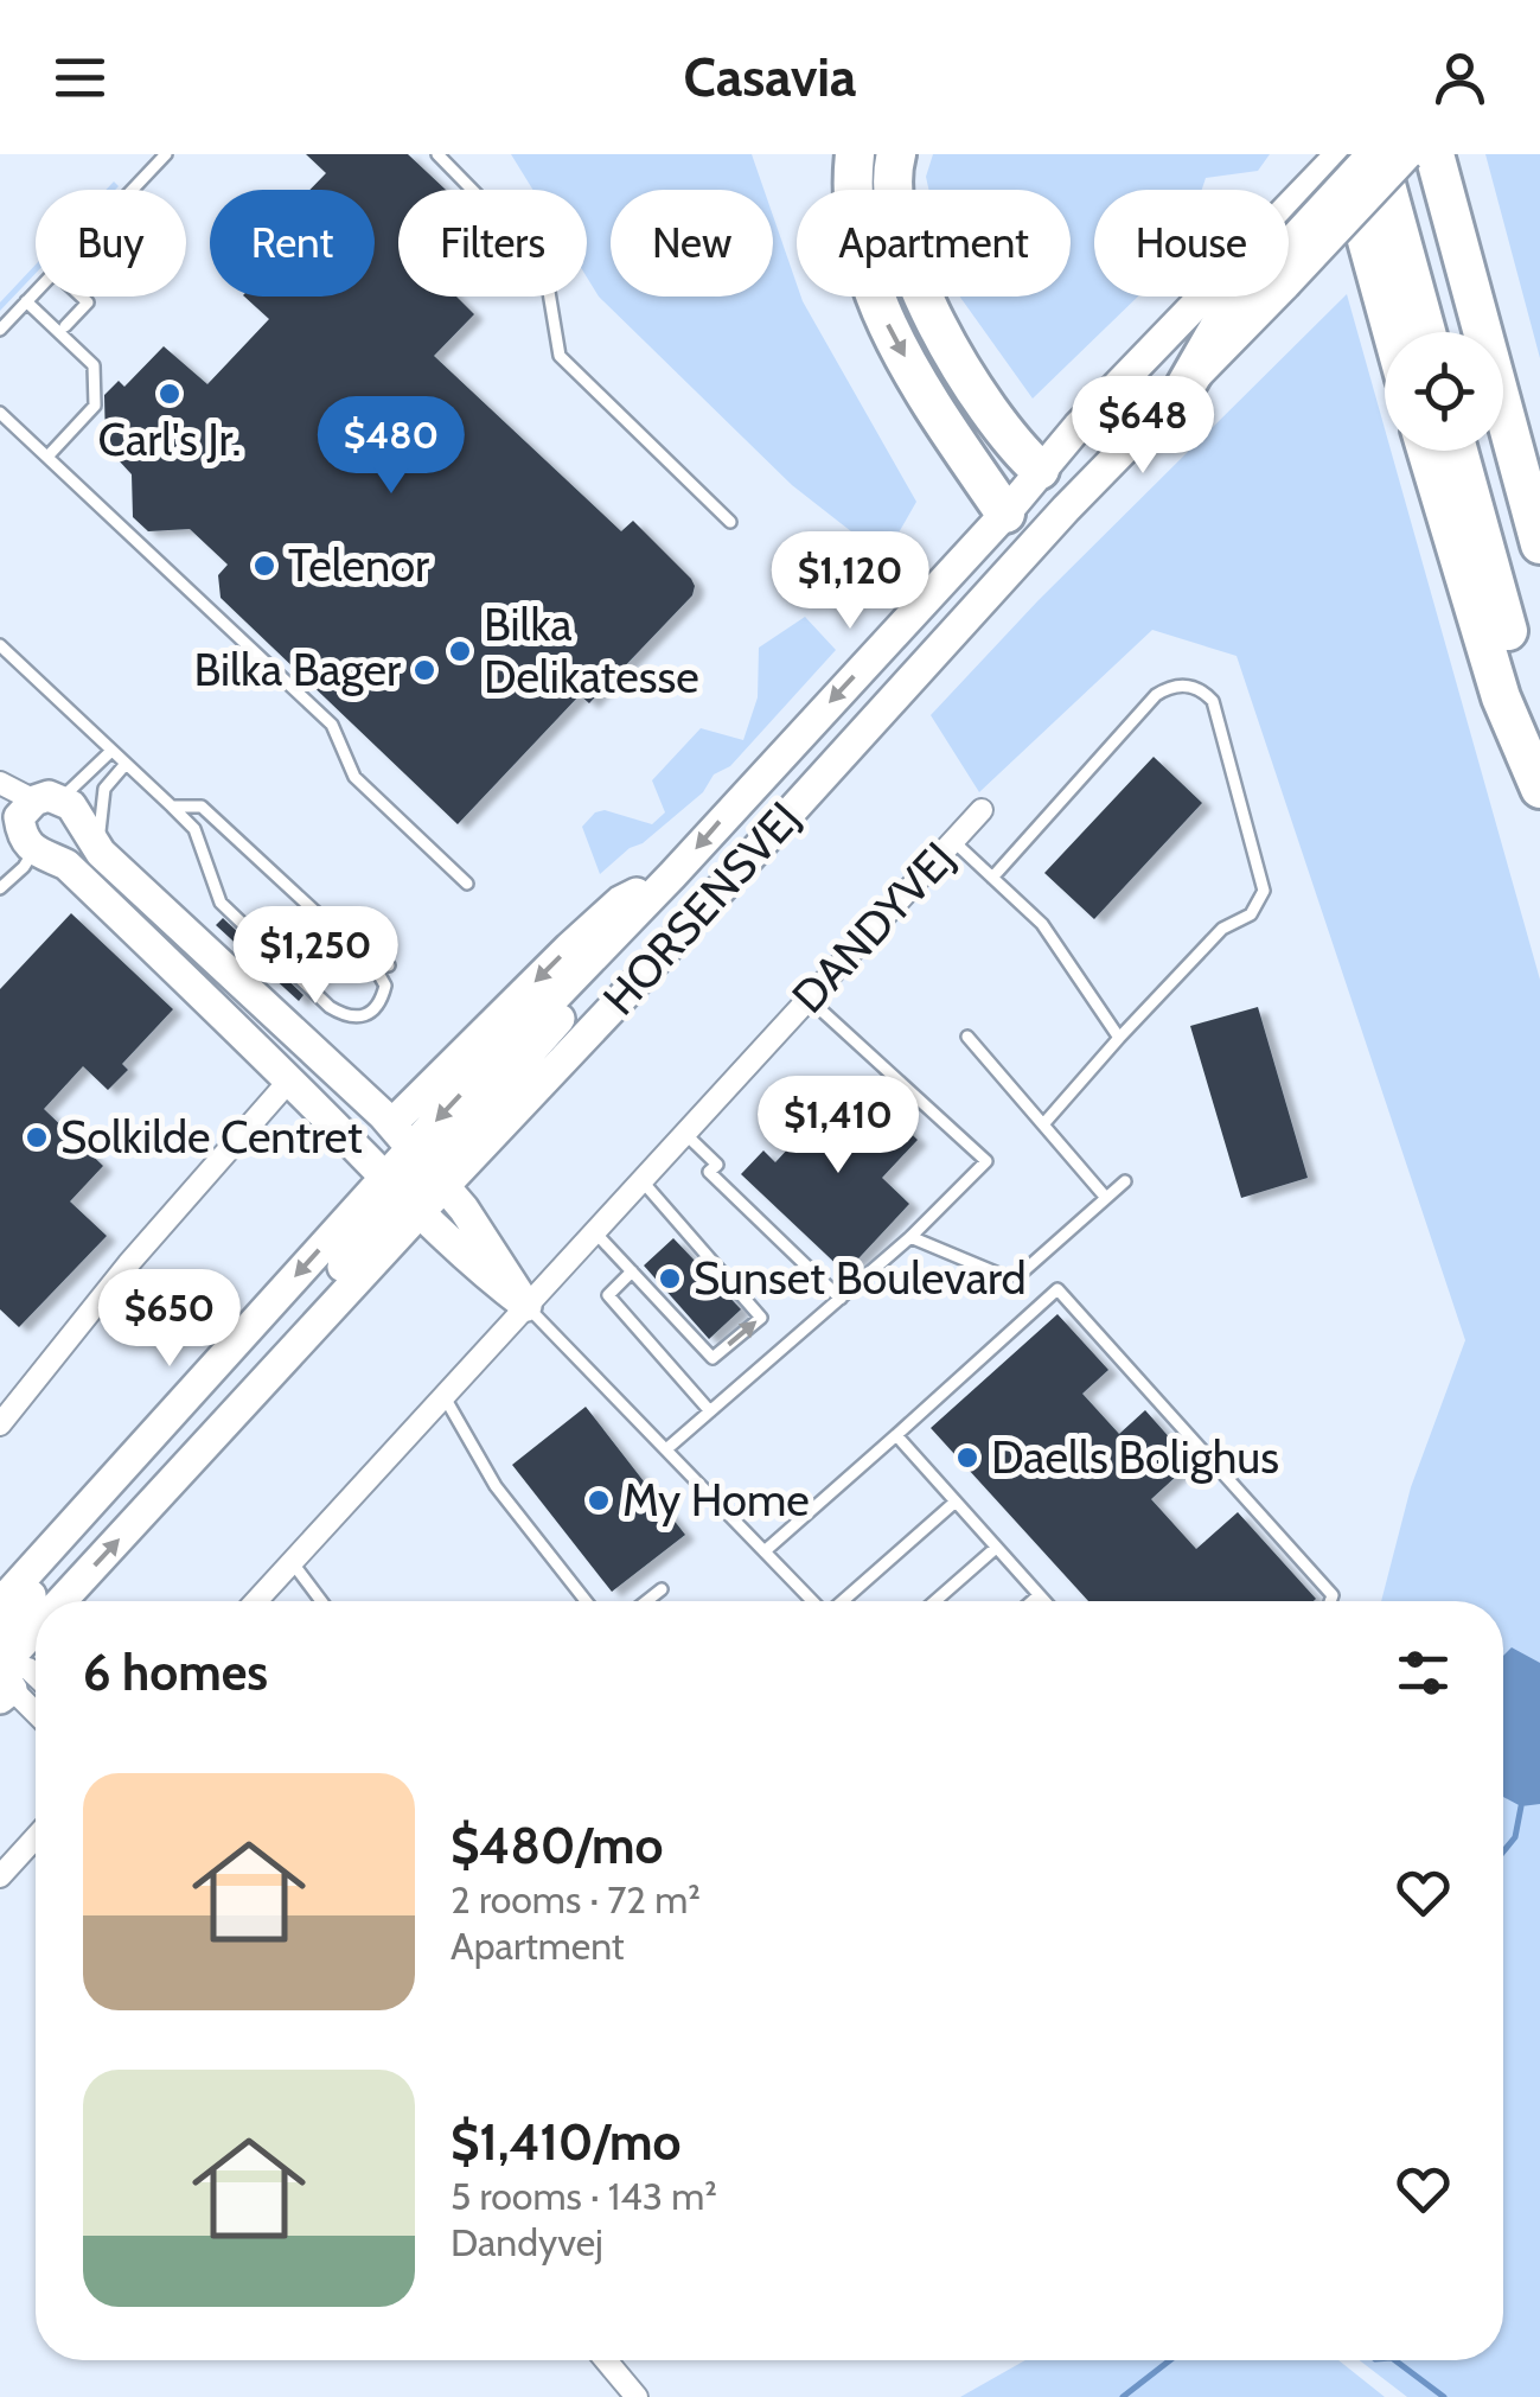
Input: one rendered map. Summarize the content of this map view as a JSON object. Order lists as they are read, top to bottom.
{
  "streets": {
    "main road": ["HORSENSVEJ"],
    "street": ["DANDYVEJ"]
  },
  "places": [
    "Carl's Jr.",
    "Telenor",
    "Bilka Delikatesse",
    "Bilka Bager",
    "Solkilde Centret",
    "Sunset Boulevard",
    "Daells Bolighus",
    "My Home"
  ],
  "page": {
    "header": "Casavia",
    "chip": [
      "Buy",
      "Rent",
      "Filters",
      "New",
      "Apartment",
      "House"
    ],
    "price": [
      "$648",
      "$480",
      "$1,120",
      "$1,250",
      "$1,410",
      "$650"
    ],
    "heading": "6 homes",
    "list": [
      {
        "name": "$480/mo",
        "note": "2 rooms · 72 m² · Apartment"
      },
      {
        "name": "$1,410/mo",
        "note": "5 rooms · 143 m² · Dandyvej"
      }
    ]
  }
}
